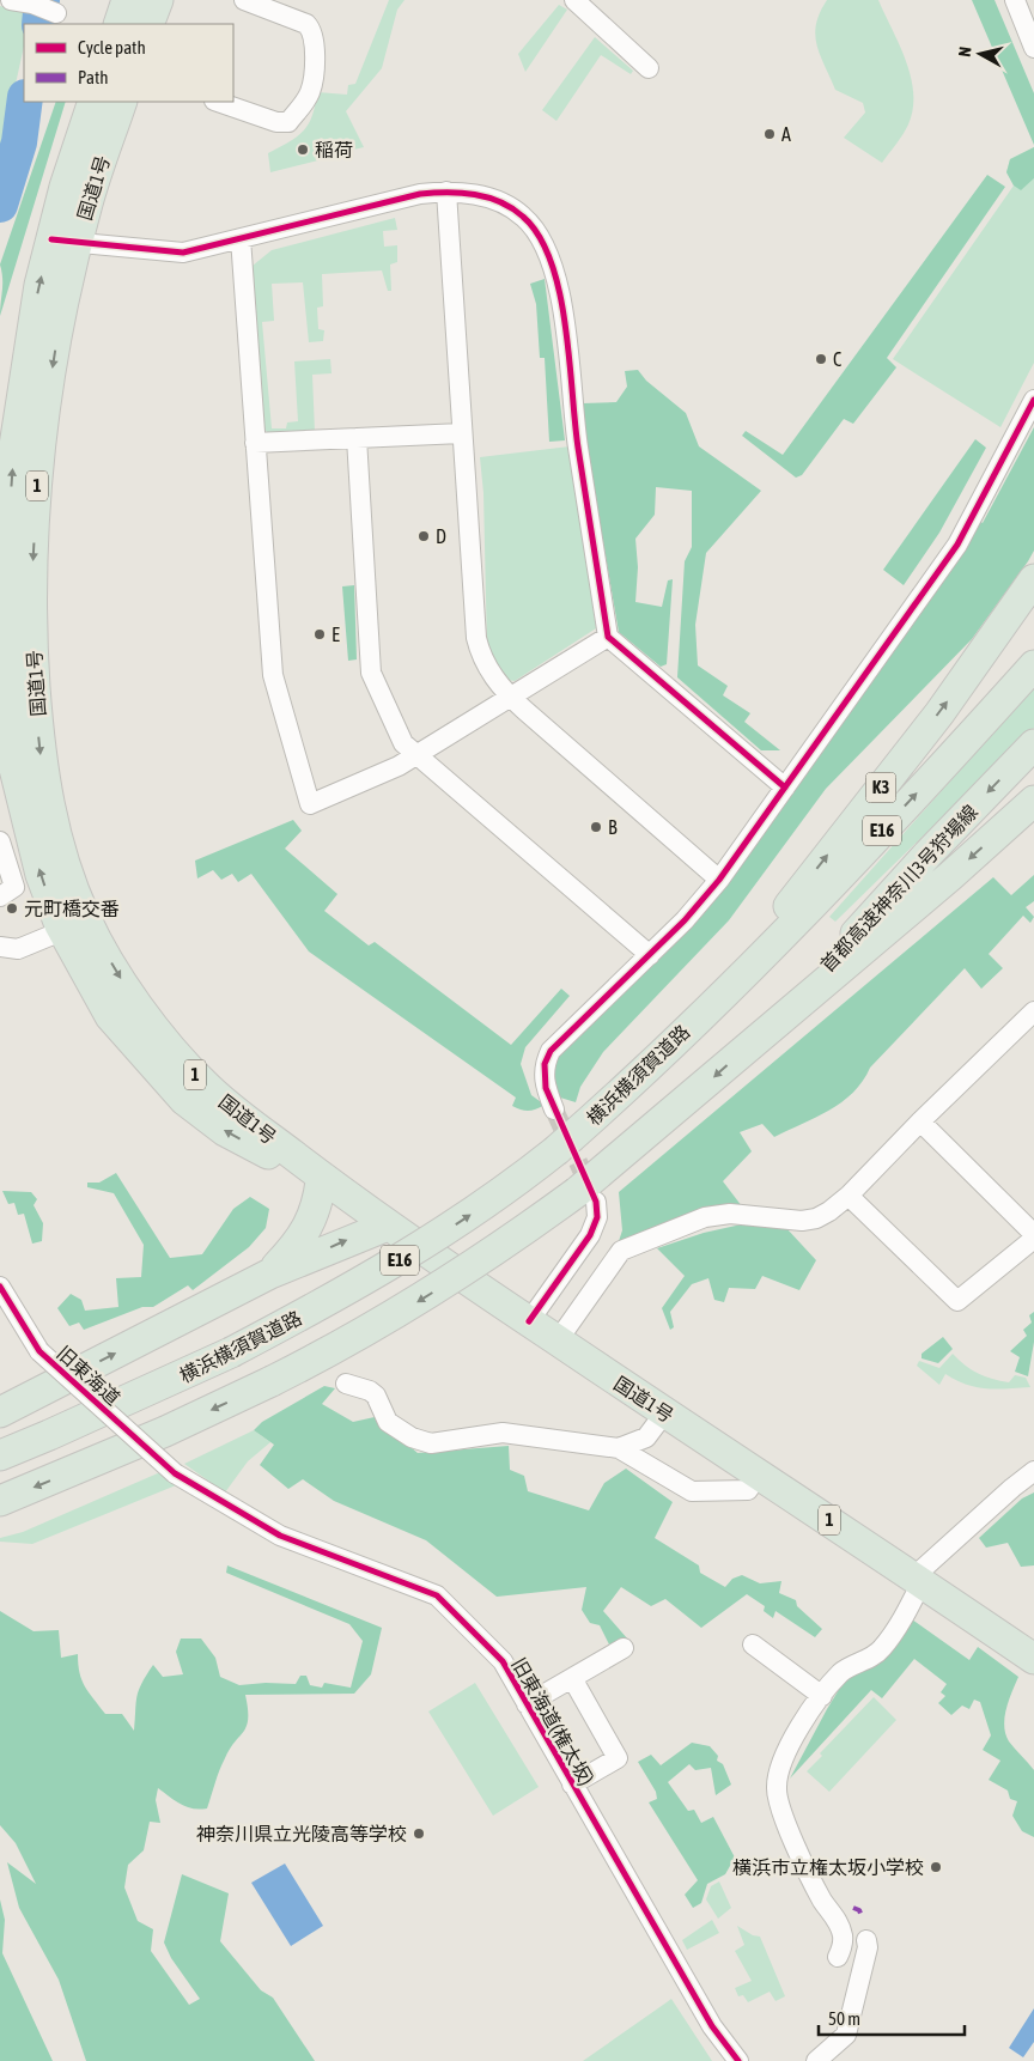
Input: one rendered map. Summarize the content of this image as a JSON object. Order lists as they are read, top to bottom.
{
  "streets": {
    "highway": [
      "国道1号",
      "1",
      "K3",
      "E16",
      "首都高速神奈川3号狩場線",
      "横浜横須賀道路"
    ],
    "street": ["旧東海道", "旧東海道(権太坂)"]
  },
  "crossings": [
    ["K3", "横浜横須賀道路"],
    ["E16", "首都高速神奈川3号狩場線"],
    ["旧東海道", "旧東海道(権太坂)"]
  ],
  "places": [
    "A",
    "稲荷",
    "C",
    "D",
    "E",
    "B",
    "元町橋交番",
    "神奈川県立光陵高等学校",
    "横浜市立権太坂小学校"
  ],
  "legend": ["Cycle path", "Path"],
  "scale_bar": "50 m",
  "north": "left"
}
